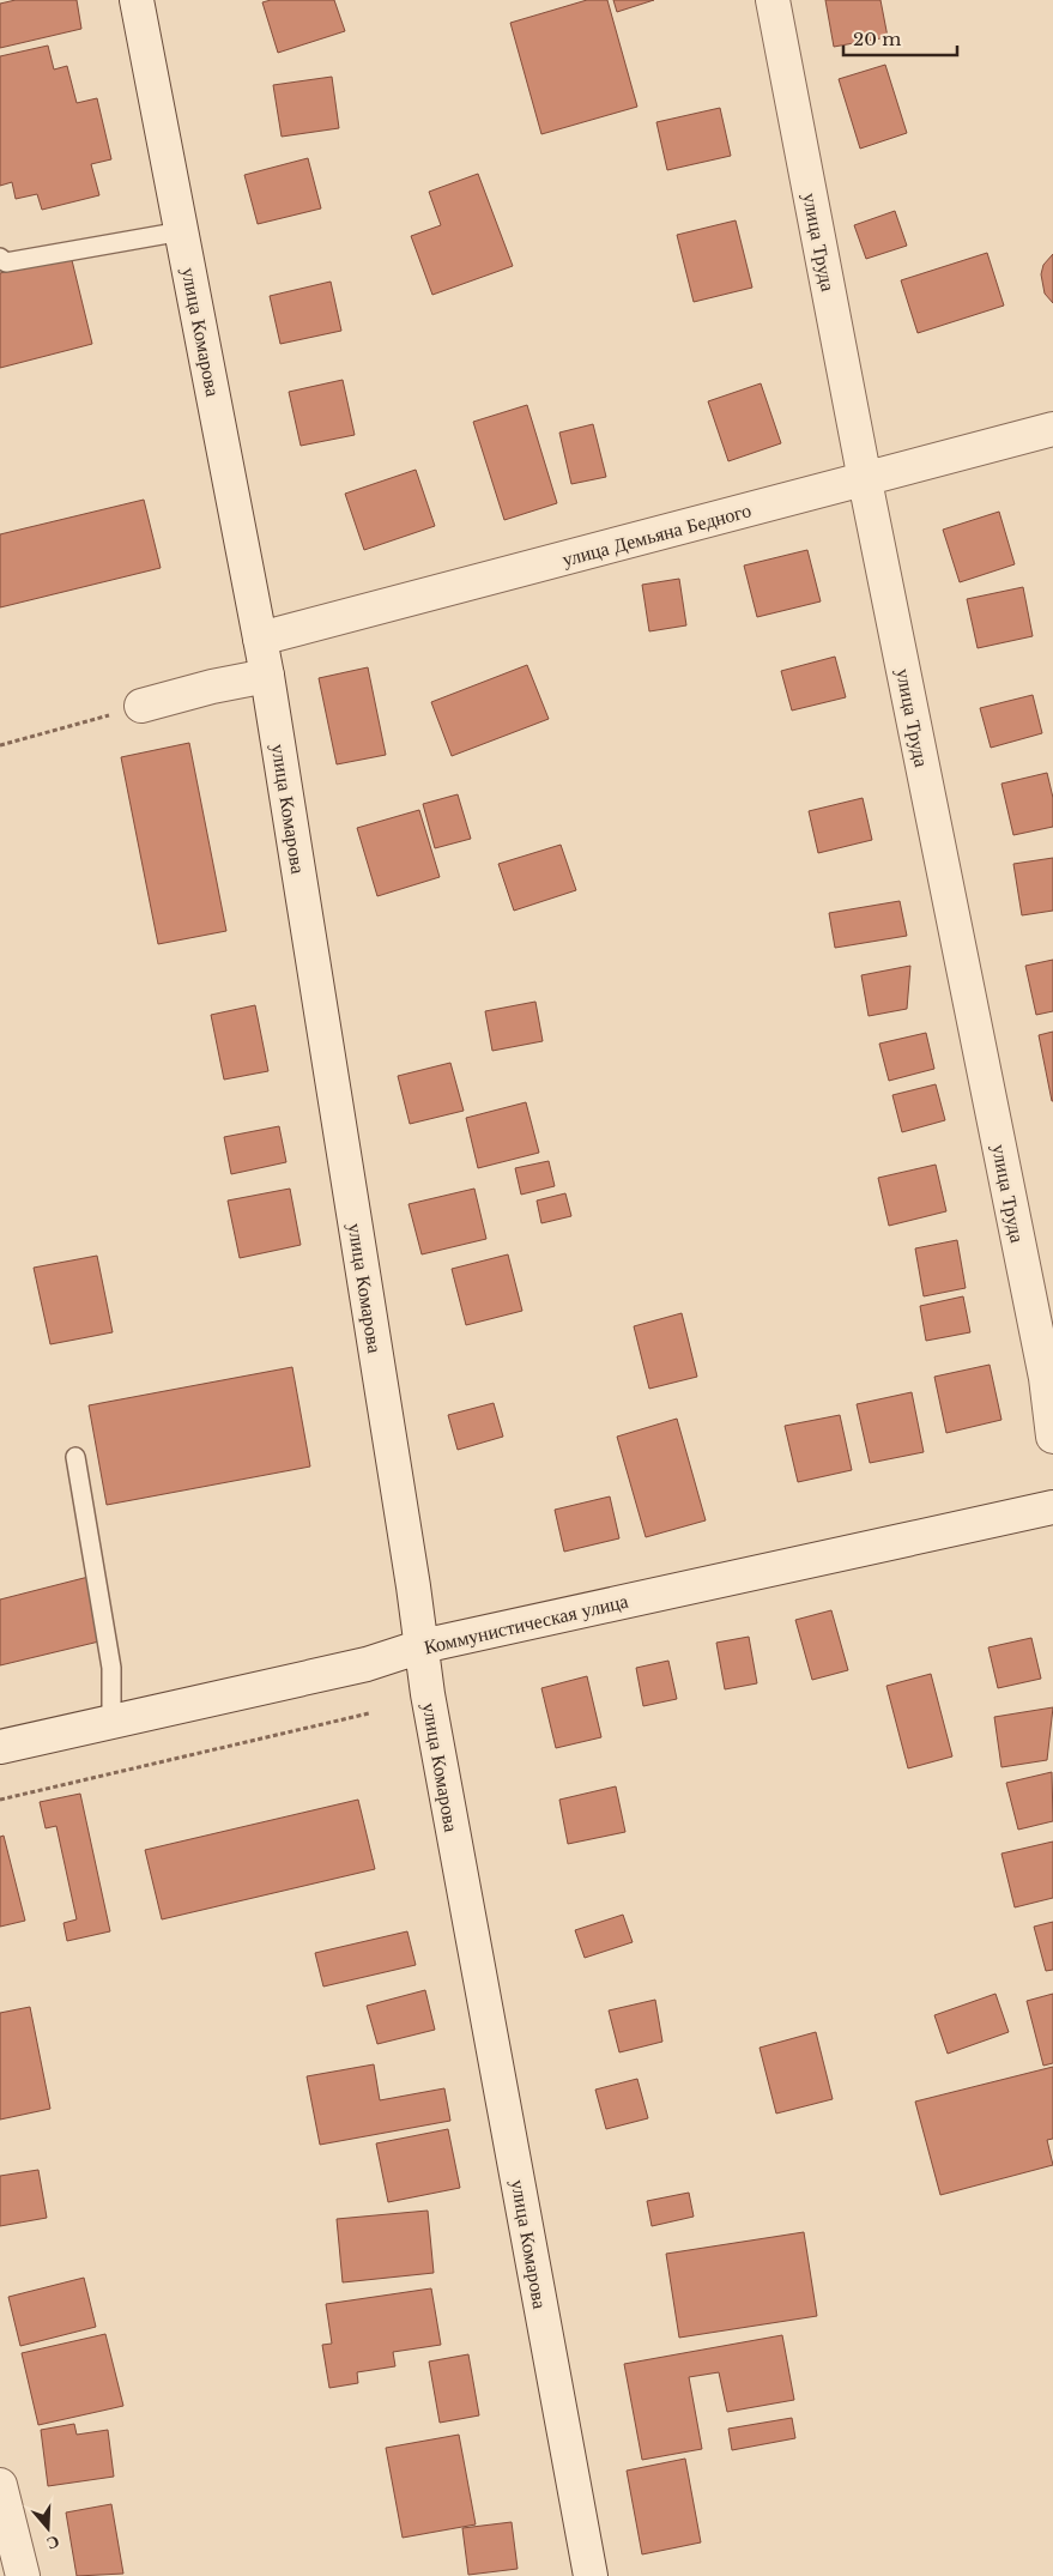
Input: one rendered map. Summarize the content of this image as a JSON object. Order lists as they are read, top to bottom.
{
  "streets": {
    "main road": [
      "улица Труда",
      "улица Комарова",
      "улица Демьяна Бедного",
      "Коммунистическая улица"
    ]
  },
  "crossings": [
    ["улица Труда", "улица Демьяна Бедного"],
    ["улица Комарова", "улица Демьяна Бедного"],
    ["улица Комарова", "Коммунистическая улица"]
  ],
  "scale_bar": "20 m",
  "north": "bottom"
}
